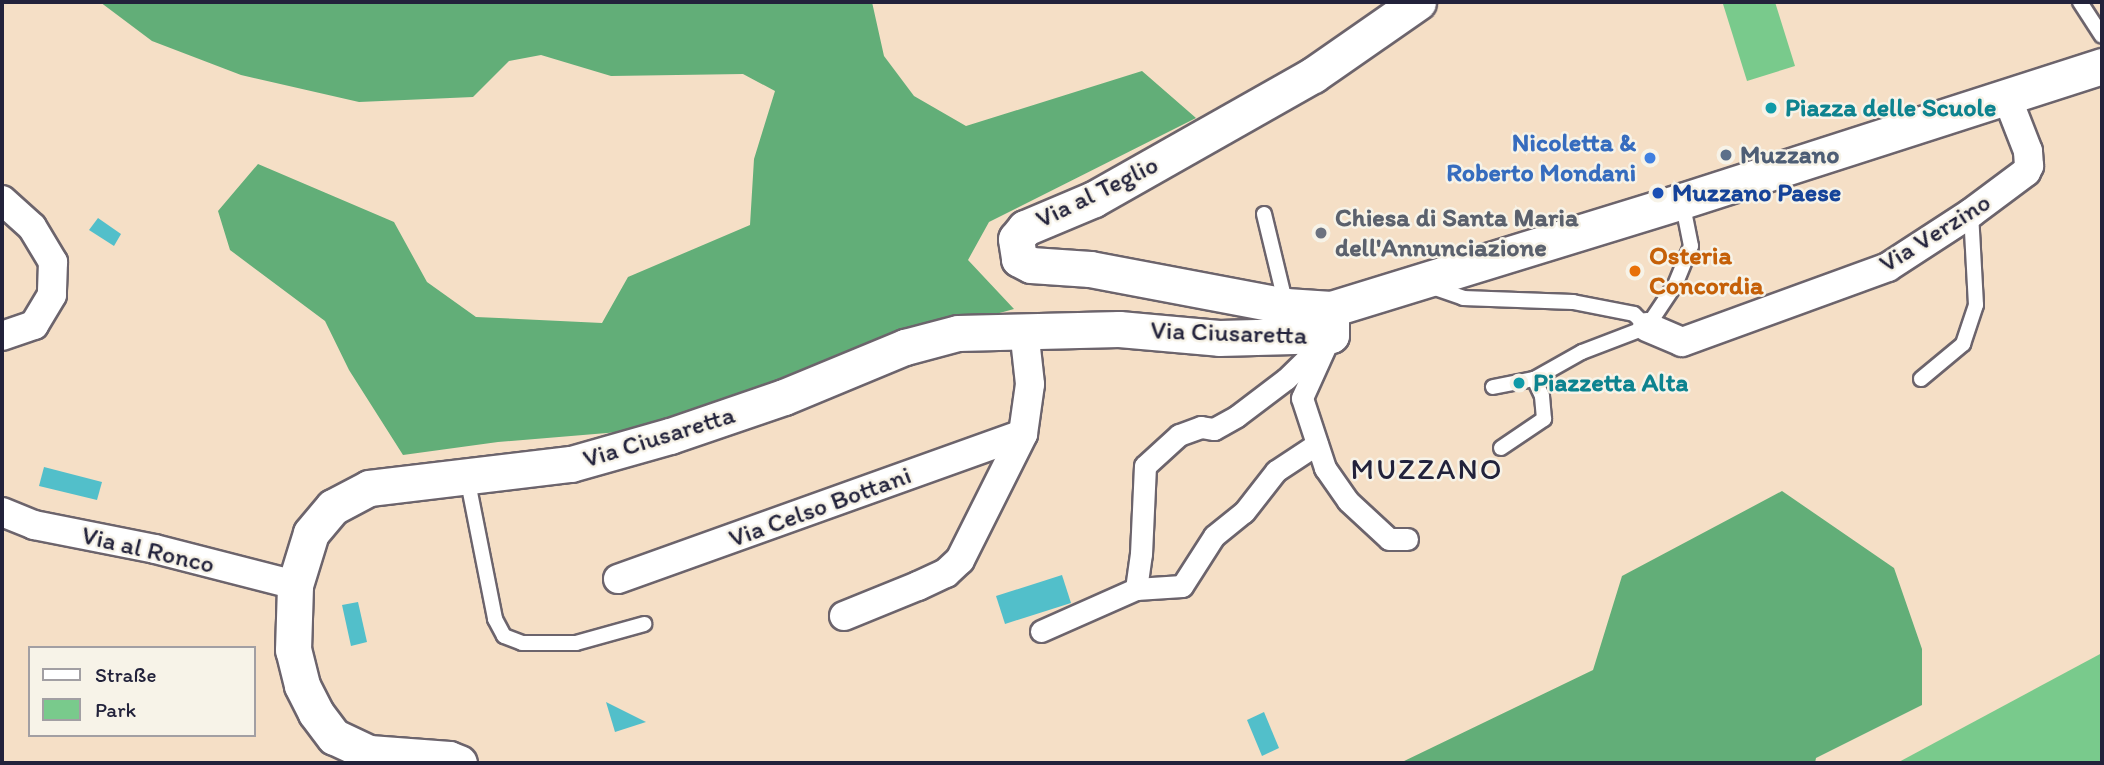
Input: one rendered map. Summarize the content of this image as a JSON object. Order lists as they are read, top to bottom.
{
  "streets": {
    "street": [
      "Via al Teglio",
      "Via Verzino",
      "Via Ciusaretta",
      "Via Celso Bottani",
      "Via al Ronco"
    ]
  },
  "crossings": [
    ["Via al Teglio", "Via Verzino"],
    ["Via al Teglio", "Via Ciusaretta"],
    ["Via Ciusaretta", "Via al Ronco"]
  ],
  "districts": ["MUZZANO"],
  "places": [
    "Piazza delle Scuole",
    "Muzzano",
    "Nicoletta & Roberto Mondani",
    "Muzzano Paese",
    "Chiesa di Santa Maria dell'Annunciazione",
    "Osteria Concordia",
    "Piazzetta Alta"
  ],
  "legend": ["Straße", "Park"]
}
